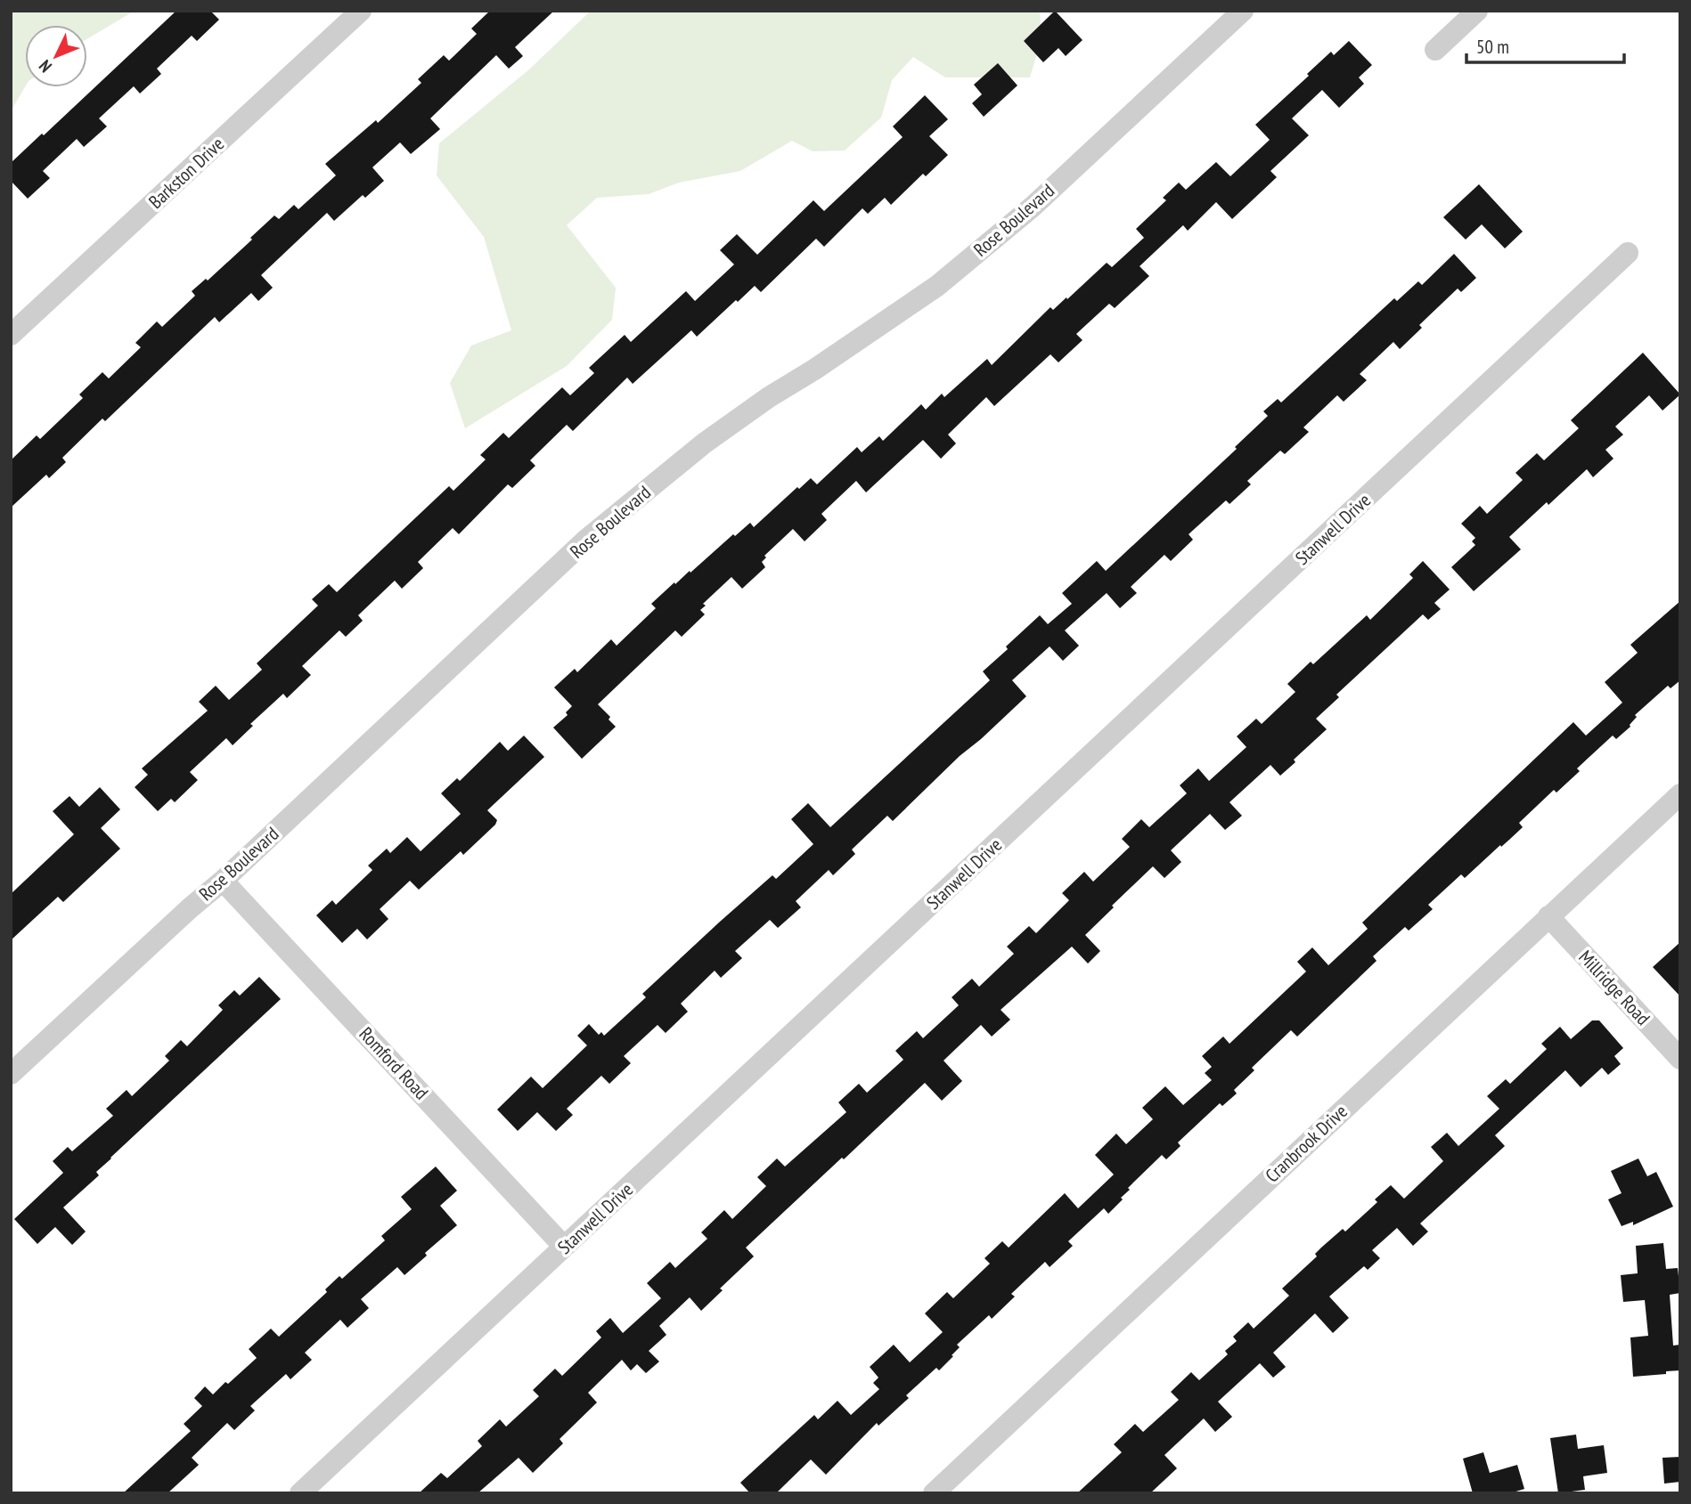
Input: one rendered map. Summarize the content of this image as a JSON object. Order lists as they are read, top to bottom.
{
  "streets": {
    "street": [
      "Barkston Drive",
      "Rose Boulevard",
      "Stanwell Drive",
      "Millridge Road",
      "Romford Road",
      "Cranbrook Drive"
    ]
  },
  "crossings": [
    ["Rose Boulevard", "Romford Road"],
    ["Stanwell Drive", "Romford Road"],
    ["Millridge Road", "Cranbrook Drive"]
  ],
  "scale_bar": "50 m",
  "north": "bottom left"
}
